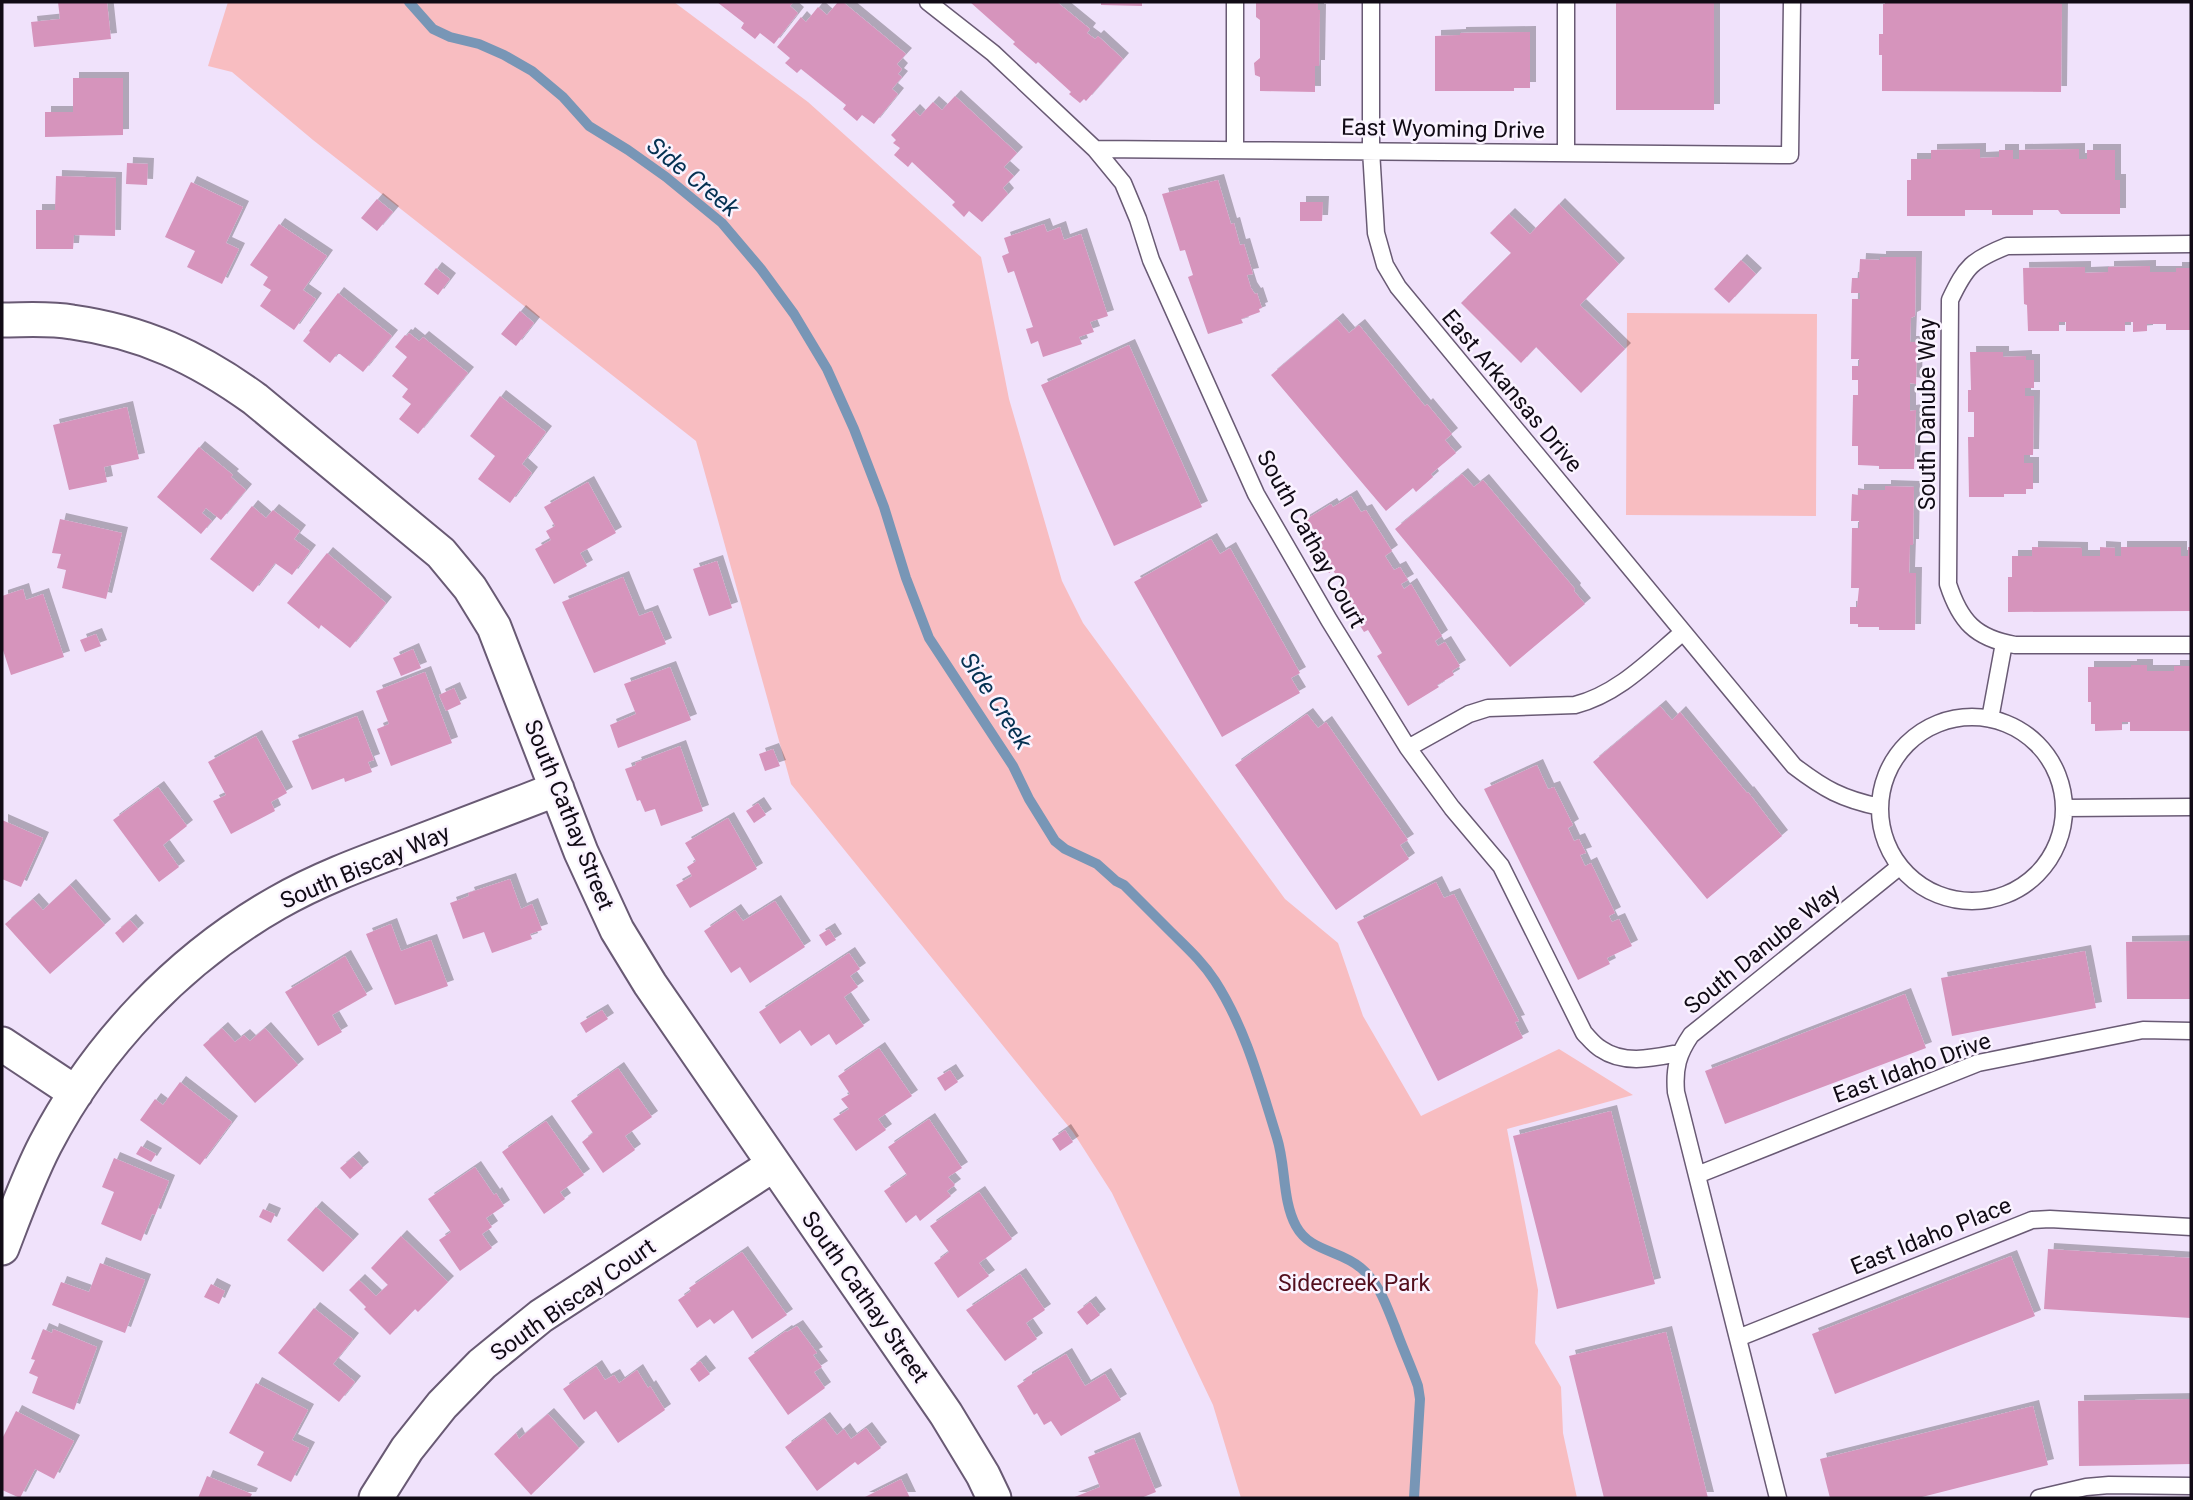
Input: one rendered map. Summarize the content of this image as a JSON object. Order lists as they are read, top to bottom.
{
  "streets": {
    "street": ["South Cathay Street", "South Biscay Way", "South Biscay Court"],
    "lane": [
      "East Wyoming Drive",
      "East Arkansas Drive",
      "South Danube Way",
      "South Cathay Court",
      "East Idaho Drive",
      "East Idaho Place"
    ]
  },
  "crossings": [
    ["East Wyoming Drive", "East Arkansas Drive"],
    ["East Wyoming Drive", "South Cathay Court"],
    ["East Arkansas Drive", "South Danube Way"],
    ["South Danube Way", "South Cathay Court"],
    ["South Cathay Street", "South Biscay Way"],
    ["South Cathay Street", "South Biscay Court"]
  ],
  "water": ["Side Creek"],
  "parks": ["Sidecreek Park"]
}
